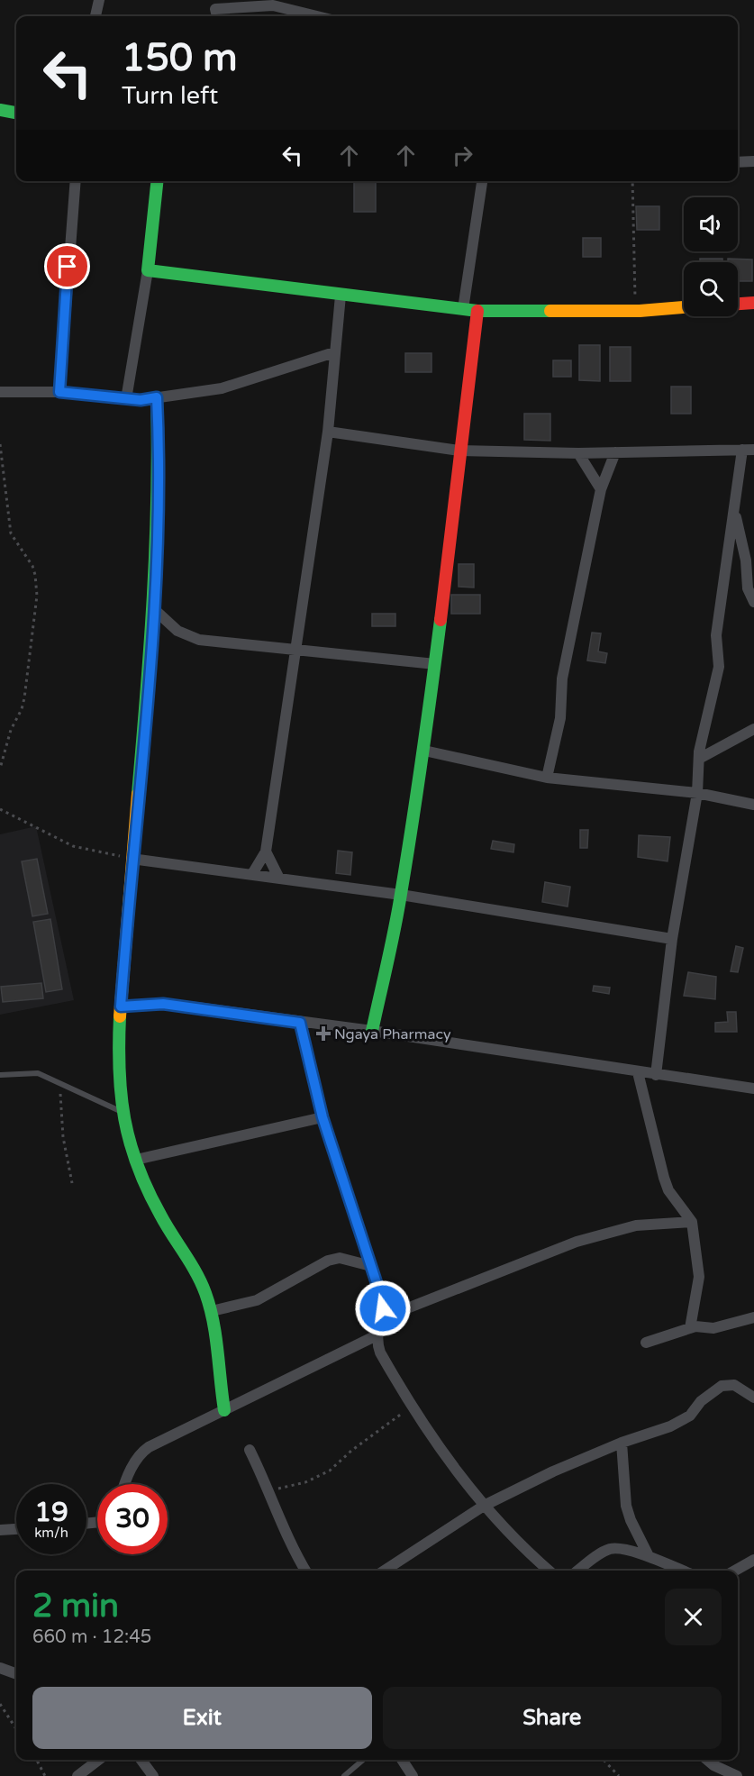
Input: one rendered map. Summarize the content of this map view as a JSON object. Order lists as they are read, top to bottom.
{
  "places": {
    "health": ["Ngaya Pharmacy"]
  },
  "page": {
    "turn": ["150 m", "Turn left"],
    "speed": "19 km/h",
    "limit": "30",
    "heading": ["2 min", "660 m · 12:45"],
    "buttons": ["Exit", "Share"]
  }
}
